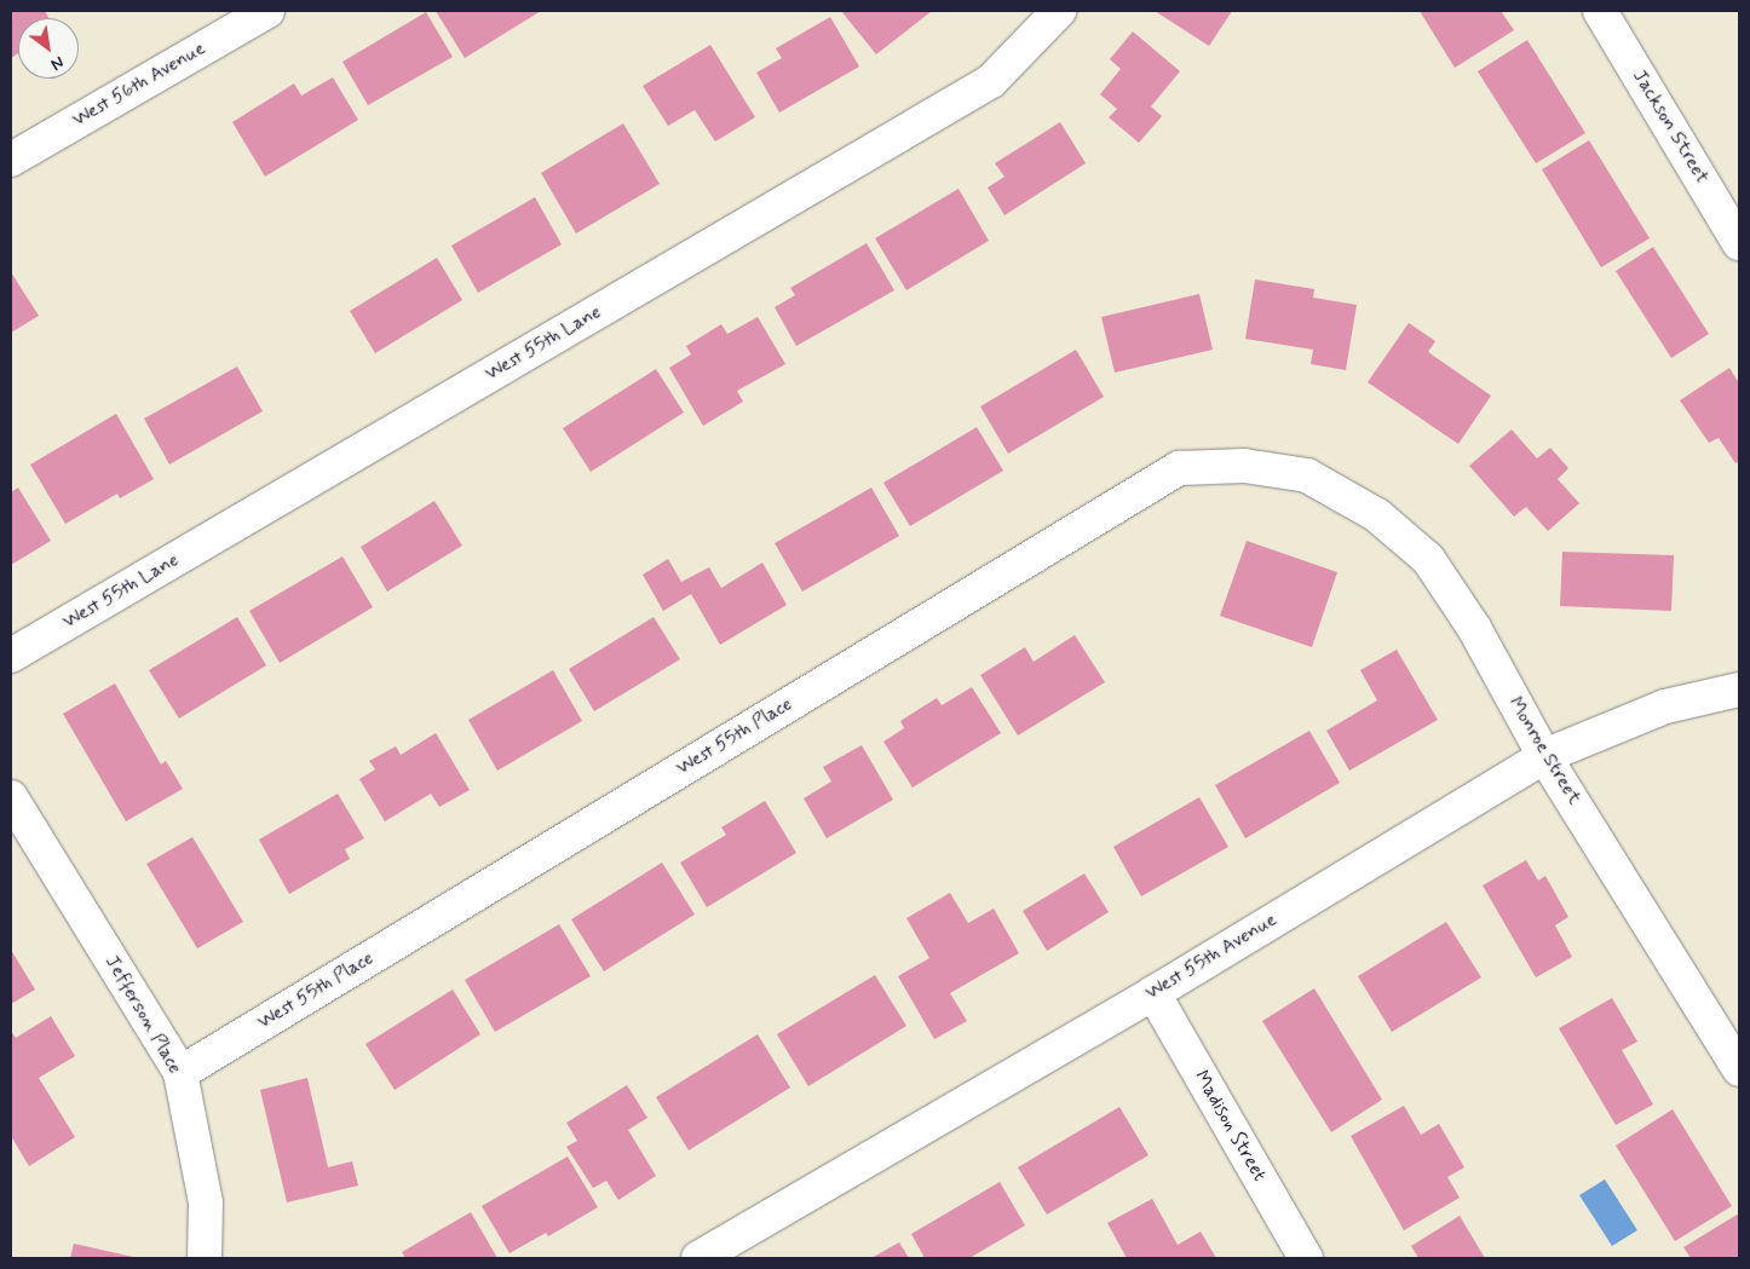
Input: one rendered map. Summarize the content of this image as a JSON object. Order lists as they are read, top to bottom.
{
  "streets": {
    "street": [
      "West 56th Avenue",
      "Jackson Street",
      "West 55th Lane",
      "West 55th Place",
      "Monroe Street",
      "West 55th Avenue",
      "Jefferson Place",
      "Madison Street"
    ]
  },
  "crossings": [
    ["West 55th Place", "Monroe Street"],
    ["West 55th Place", "Jefferson Place"],
    ["Monroe Street", "West 55th Avenue"],
    ["West 55th Avenue", "Madison Street"]
  ],
  "north": "bottom right"
}
